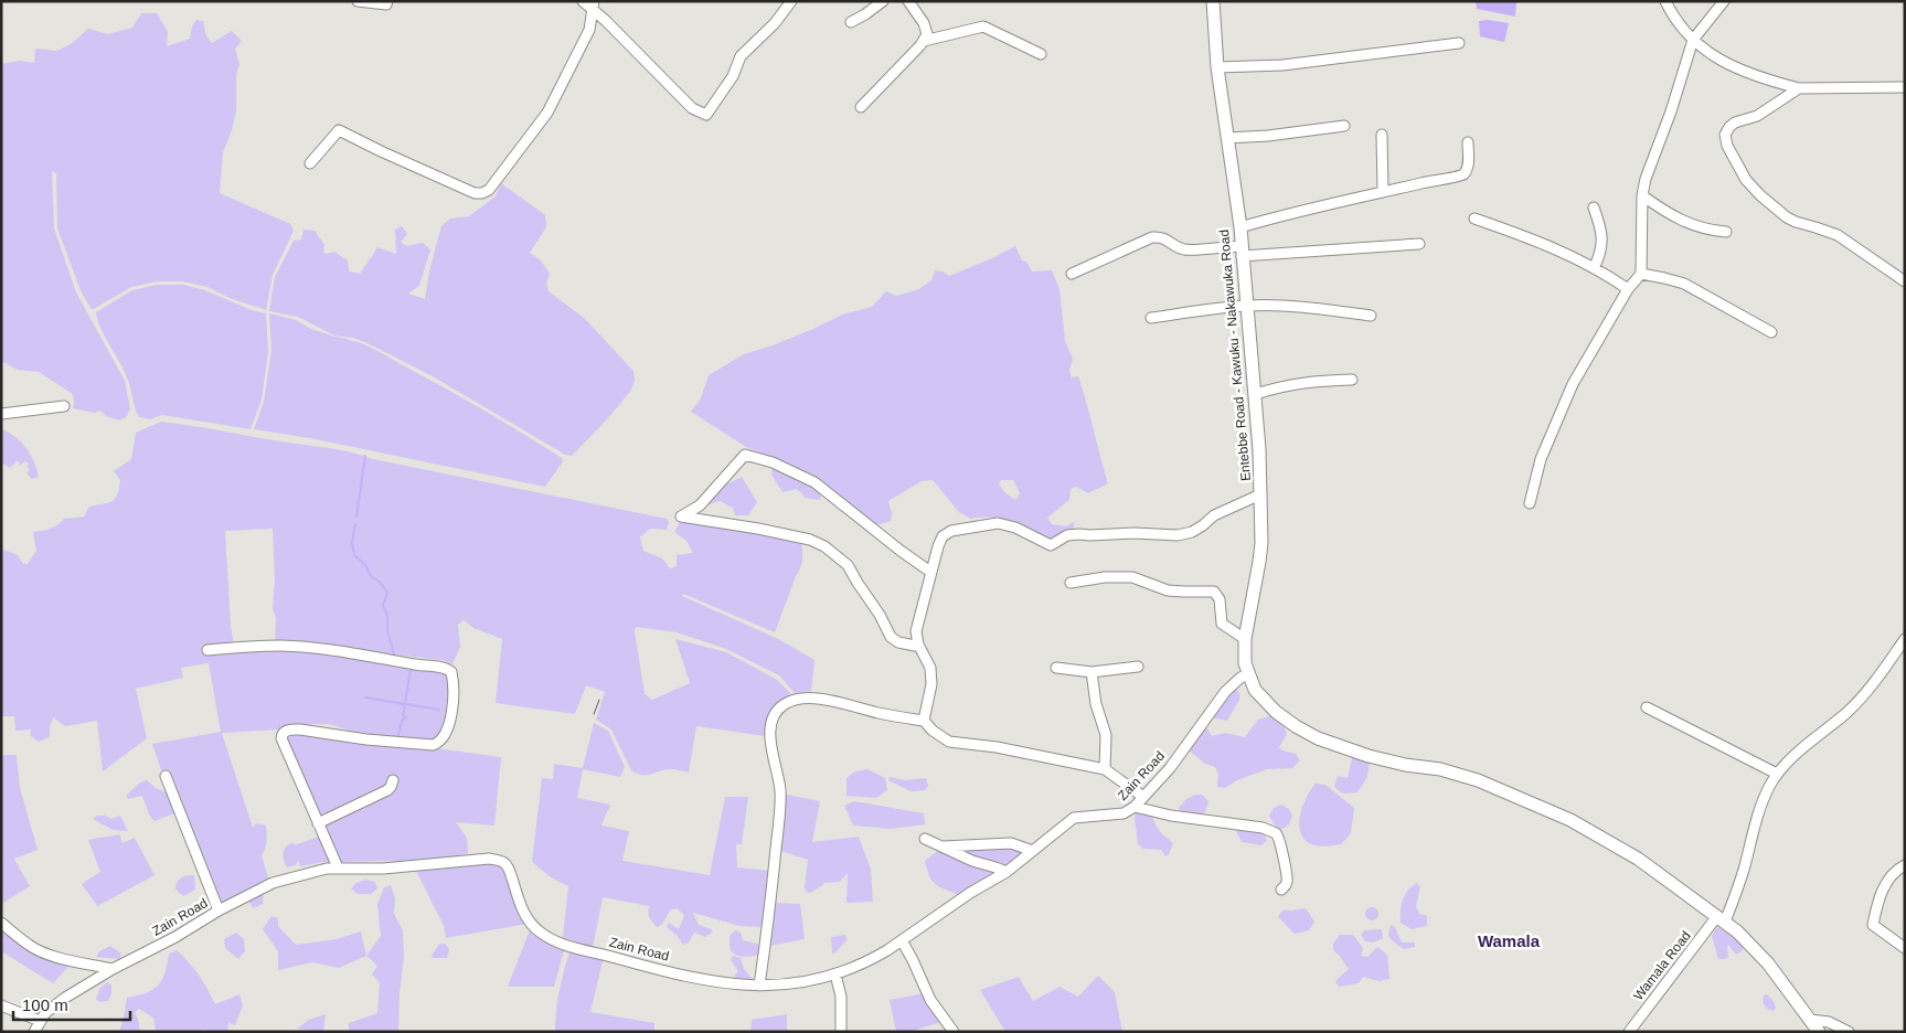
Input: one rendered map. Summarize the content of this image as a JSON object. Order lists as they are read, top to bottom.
{
  "streets": {
    "main road": ["Entebbe Road - Kawuku - Nakawuka Road"],
    "street": ["Zain Road", "Wamala Road"]
  },
  "crossings": [
    ["Entebbe Road - Kawuku - Nakawuka Road", "Zain Road"],
    ["Entebbe Road - Kawuku - Nakawuka Road", "Wamala Road"]
  ],
  "districts": ["Wamala"],
  "scale_bar": "100 m"
}
